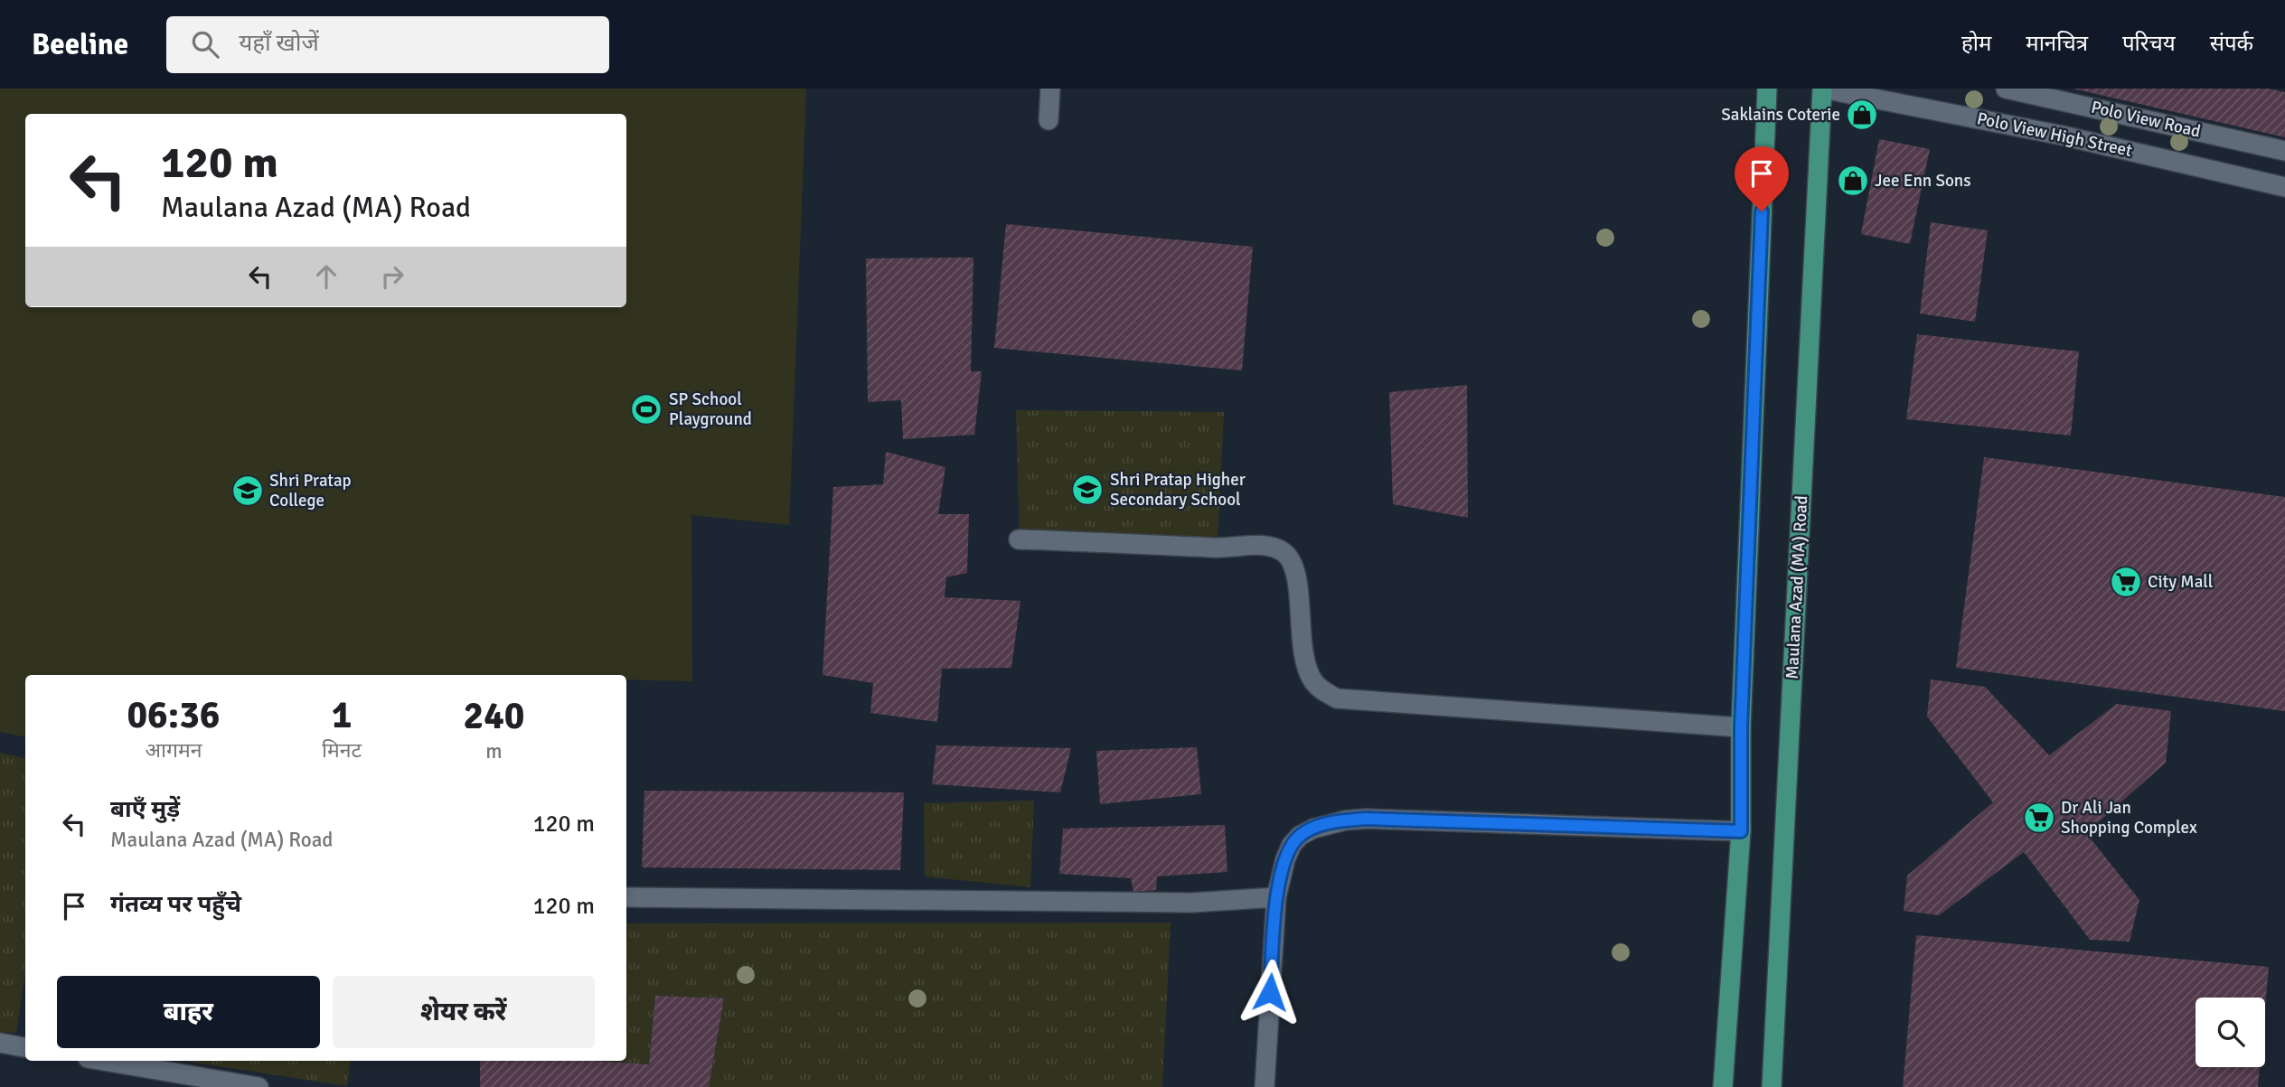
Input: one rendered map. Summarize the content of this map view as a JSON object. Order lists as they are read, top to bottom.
{
  "streets": {
    "main road": ["Maulana Azad (MA) Road"],
    "street": ["Polo View Road", "Polo View High Street"]
  },
  "crossings": [
    ["Polo View High Street", "Maulana Azad (MA) Road"]
  ],
  "places": {
    "shop": ["Saklains Coterie", "Jee Enn Sons"],
    "sports": ["SP School Playground"],
    "school or university": ["Shri Pratap Higher Secondary School", "Shri Pratap College"],
    "supermarket": ["City Mall", "Dr Ali Jan Shopping Complex"]
  },
  "page": {
    "header": "Beeline",
    "search": "यहाँ खोजें",
    "nav": [
      "होम",
      "मानचित्र",
      "परिचय",
      "संपर्क"
    ],
    "turn": ["120 m", "Maulana Azad (MA) Road"],
    "eta": [
      "06:36",
      "आगमन",
      "1",
      "मिनट",
      "240",
      "m"
    ],
    "list": [
      {
        "name": "बाएँ मुड़ें",
        "note": "Maulana Azad (MA) Road",
        "value": "120 m"
      },
      {
        "name": "गंतव्य पर पहुँचे",
        "value": "120 m"
      }
    ],
    "buttons": ["बाहर", "शेयर करें"]
  }
}
